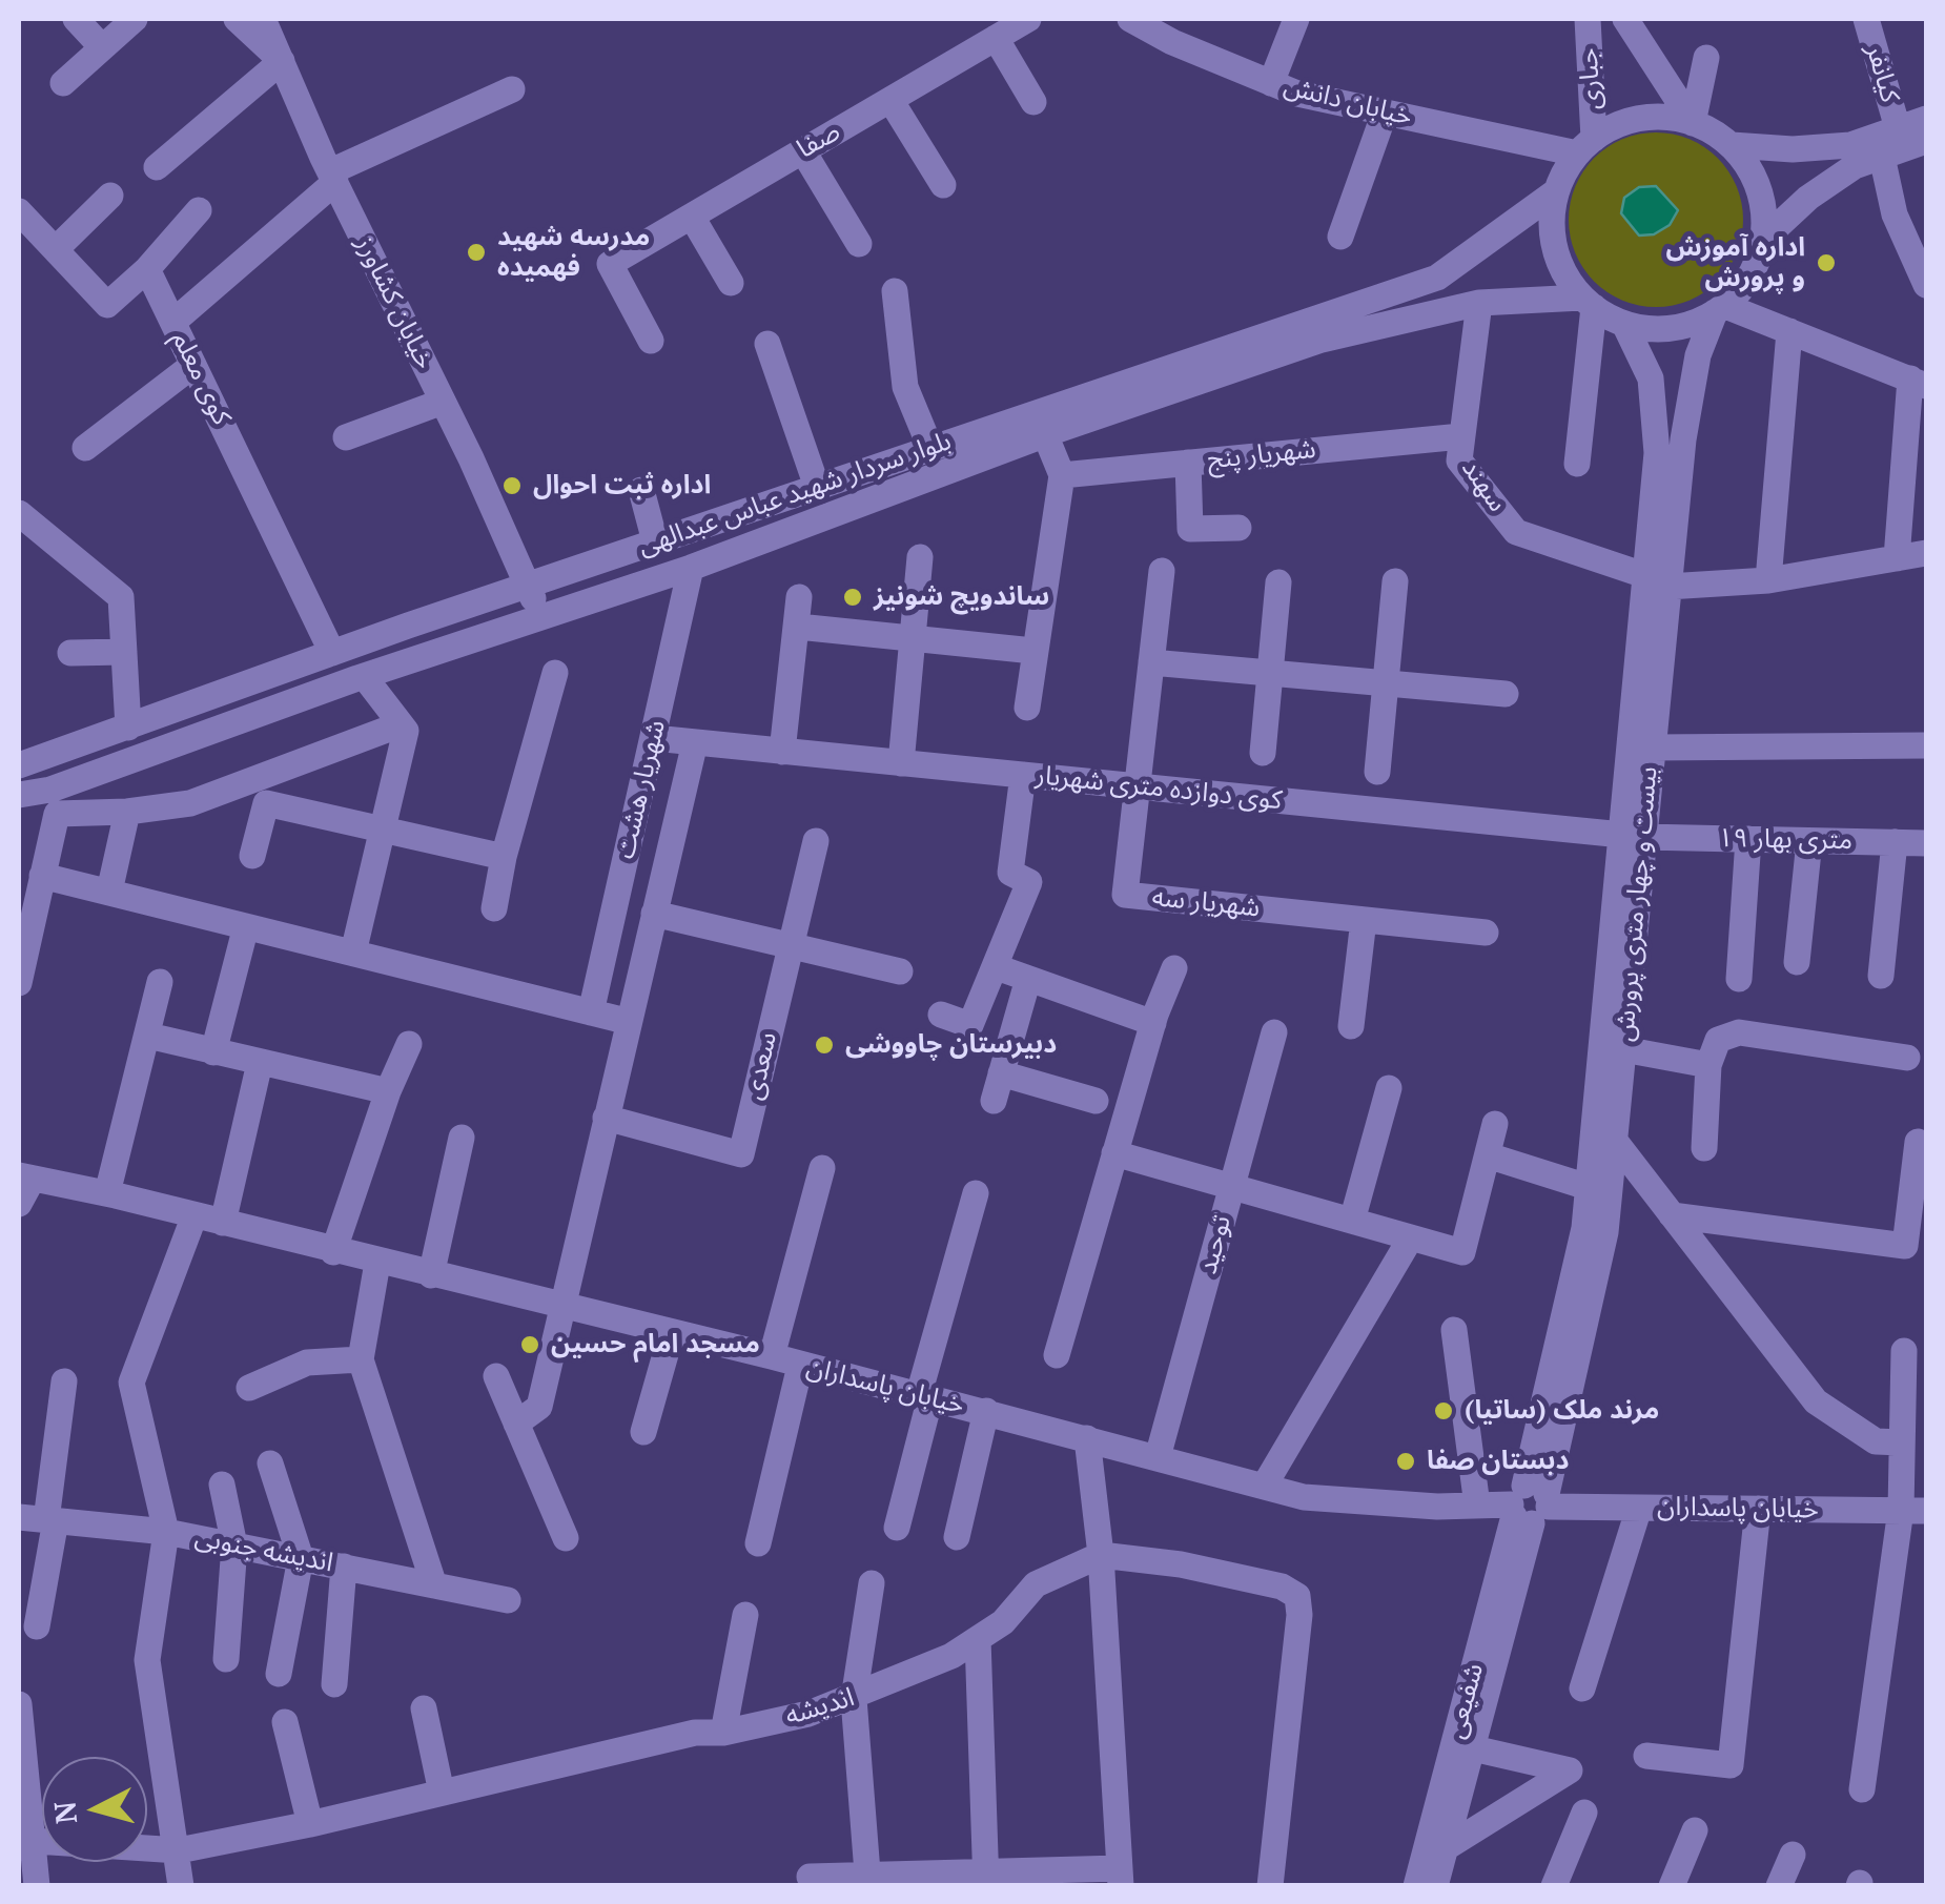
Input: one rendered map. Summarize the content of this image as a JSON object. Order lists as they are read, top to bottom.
{
  "streets": {
    "street": [
      "کیانفر",
      "جباری",
      "خیابان دانش",
      "صفا",
      "خیابان کشاورز",
      "کوی معلم",
      "شهریار پنج",
      "سهند",
      "بلوار سردار شهید عباس عبدالهی",
      "کوی دوازده متری شهریار",
      "شهریار هشت",
      "۱۹ متری بهار",
      "شهریار سه",
      "بیست و چهار متری پرورش",
      "سعدی",
      "توحید",
      "خیابان پاسداران",
      "اندیشه جنوبی",
      "شفیعی",
      "اندیشه"
    ]
  },
  "crossings": [
    ["جباری", "خیابان دانش"],
    ["جباری", "بلوار سردار شهید عباس عبدالهی"],
    ["جباری", "بیست و چهار متری پرورش"],
    ["خیابان دانش", "بلوار سردار شهید عباس عبدالهی"],
    ["خیابان دانش", "بیست و چهار متری پرورش"],
    ["خیابان کشاورز", "بلوار سردار شهید عباس عبدالهی"],
    ["کوی معلم", "بلوار سردار شهید عباس عبدالهی"],
    ["شهریار پنج", "سهند"],
    ["سهند", "بلوار سردار شهید عباس عبدالهی"],
    ["سهند", "بیست و چهار متری پرورش"],
    ["بلوار سردار شهید عباس عبدالهی", "شهریار هشت"],
    ["بلوار سردار شهید عباس عبدالهی", "بیست و چهار متری پرورش"],
    ["کوی دوازده متری شهریار", "شهریار هشت"],
    ["کوی دوازده متری شهریار", "۱۹ متری بهار"],
    ["کوی دوازده متری شهریار", "شهریار سه"],
    ["کوی دوازده متری شهریار", "بیست و چهار متری پرورش"],
    ["۱۹ متری بهار", "بیست و چهار متری پرورش"],
    ["بیست و چهار متری پرورش", "خیابان پاسداران"],
    ["بیست و چهار متری پرورش", "شفیعی"],
    ["توحید", "خیابان پاسداران"],
    ["خیابان پاسداران", "شفیعی"]
  ],
  "places": [
    "مدرسه شهید فهمیده",
    "اداره آموزش و پرورش",
    "اداره ثبت احوال",
    "ساندویچ شونیز",
    "دبیرستان چاووشی",
    "مسجد امام حسین",
    "مرند ملک (ساتیا)",
    "دبستان صفا"
  ],
  "north": "left"
}
